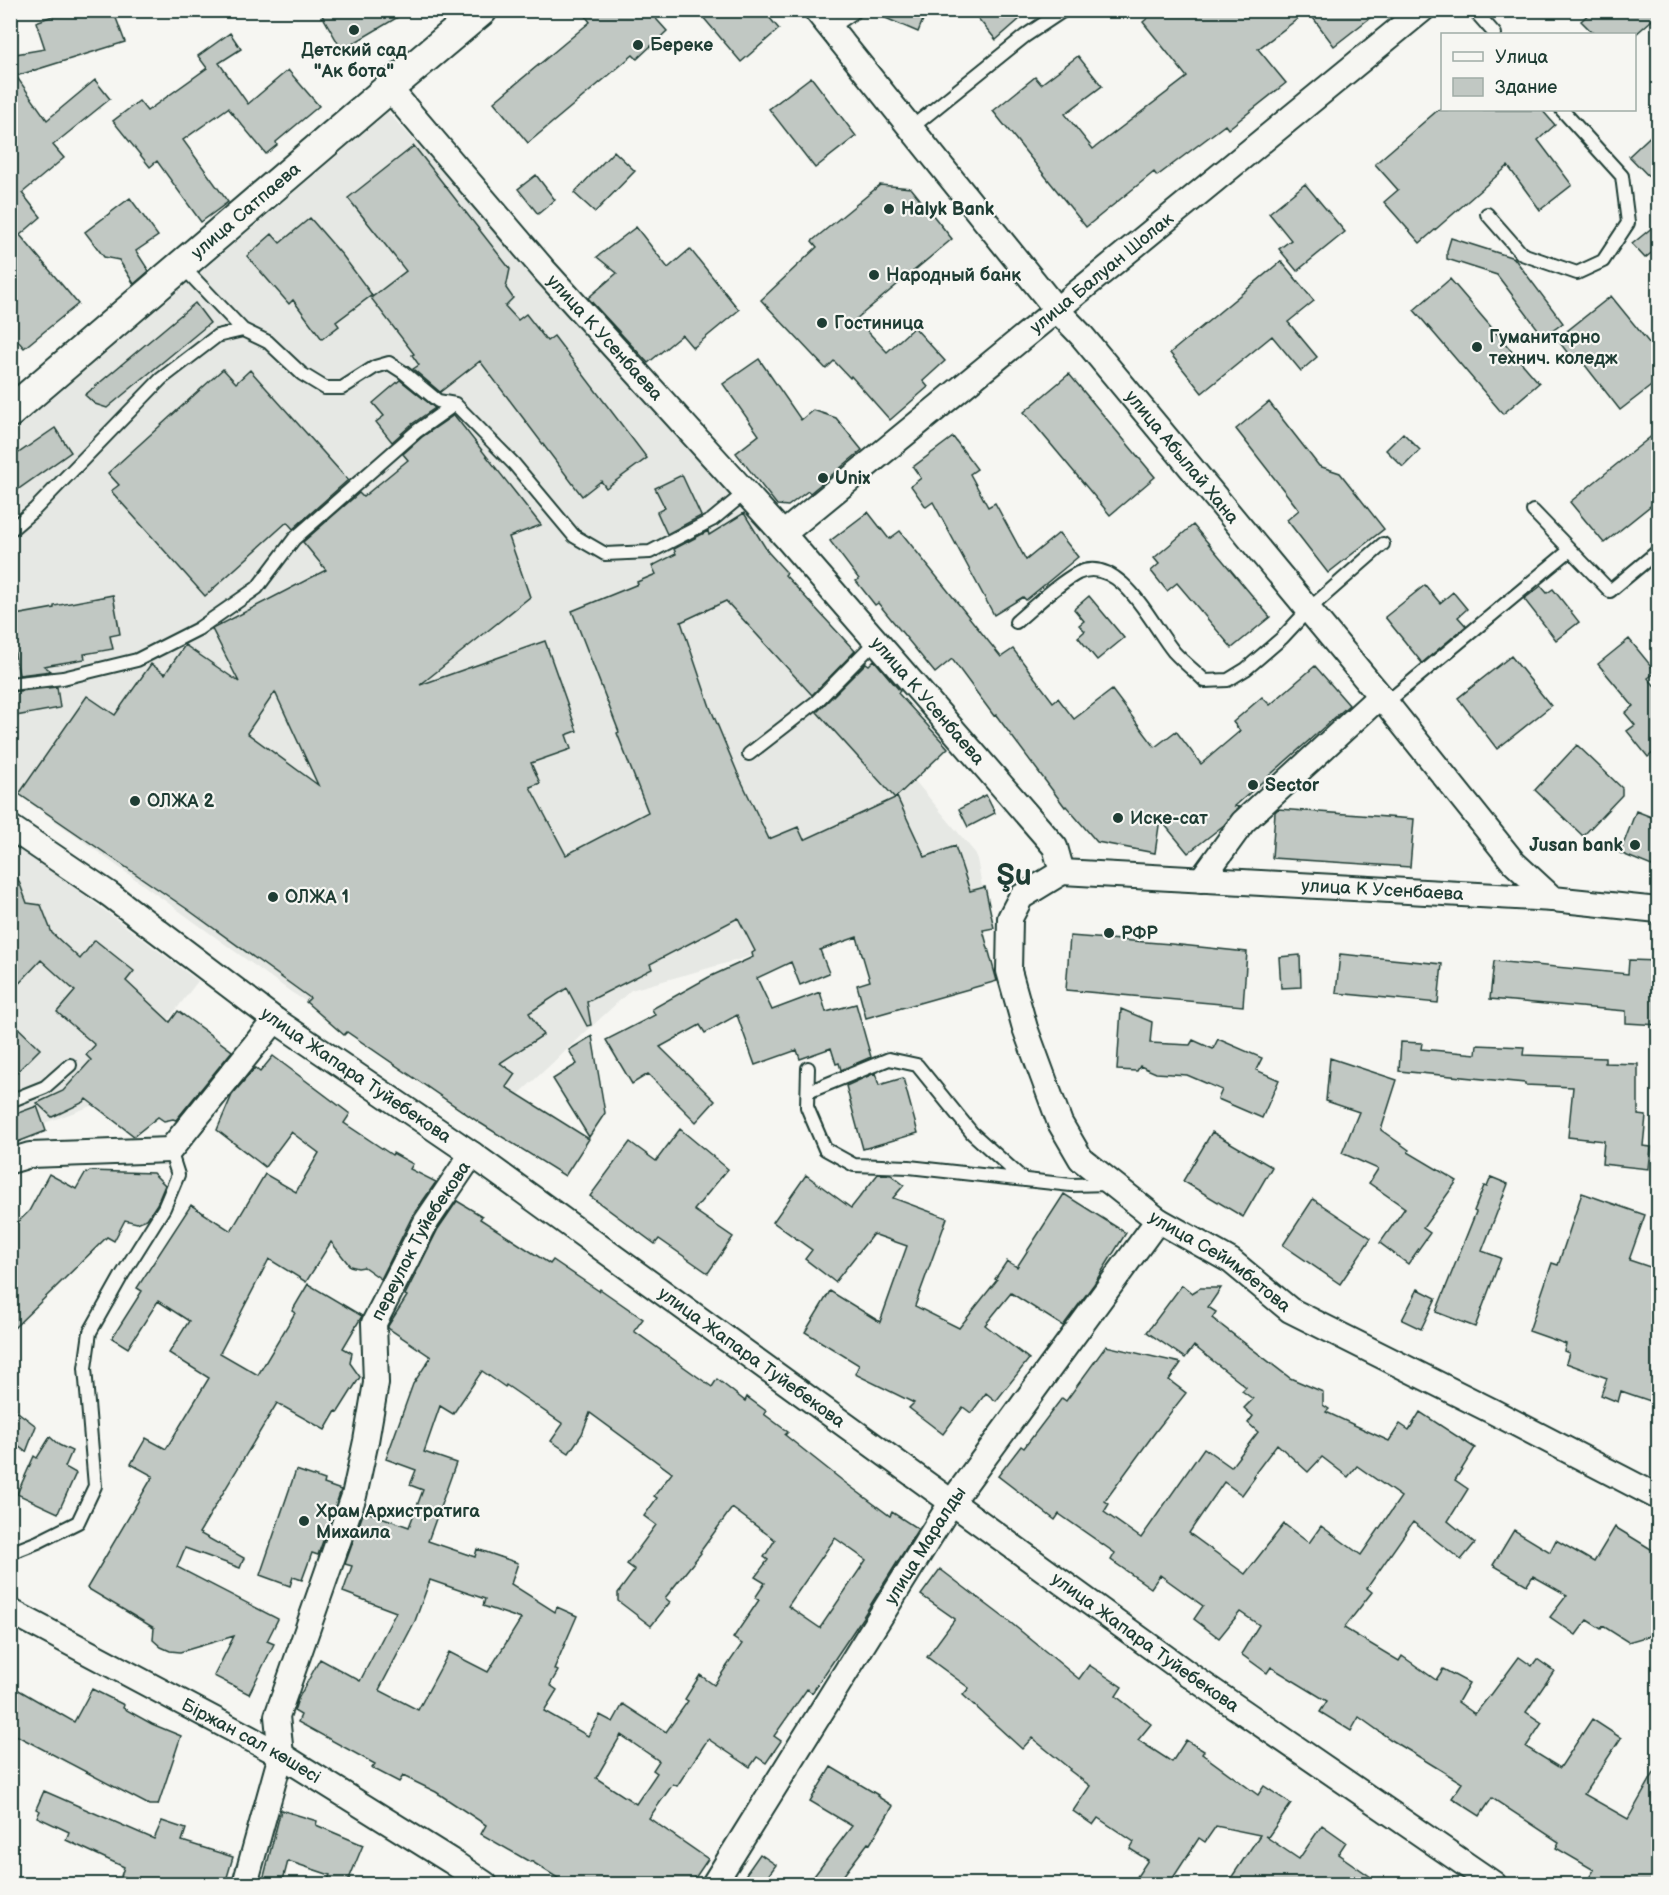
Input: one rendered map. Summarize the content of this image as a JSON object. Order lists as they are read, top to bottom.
{
  "streets": {
    "street": [
      "улица Сатпаева",
      "улица Балуан Шолак",
      "улица К Усенбаева",
      "улица Абылай Хана",
      "улица Жапара Туйебекова",
      "переулок Туйебекова",
      "улица Сейимбетова",
      "улица Маралды",
      "Біржан сал көшесі"
    ]
  },
  "crossings": [
    ["улица Сатпаева", "улица К Усенбаева"],
    ["улица Балуан Шолак", "улица К Усенбаева"],
    ["улица Балуан Шолак", "улица Абылай Хана"],
    ["улица К Усенбаева", "улица Абылай Хана"],
    ["улица К Усенбаева", "улица Сейимбетова"],
    ["улица Жапара Туйебекова", "переулок Туйебекова"],
    ["улица Жапара Туйебекова", "улица Маралды"],
    ["переулок Туйебекова", "Біржан сал көшесі"],
    ["улица Сейимбетова", "улица Маралды"]
  ],
  "districts": ["Şu"],
  "places": [
    "Детский сад \"Ак бота\"",
    "Береке",
    "Halyk Bank",
    "Народный банк",
    "Гостиница",
    "Гуманитарно технич. коледж",
    "Unix",
    "Sector",
    "ОЛЖА 2",
    "Иске-сат",
    "Jusan bank",
    "ОЛЖА 1",
    "РФР",
    "Храм Архистратига Михаила"
  ],
  "legend": ["Улица", "Здание"]
}
